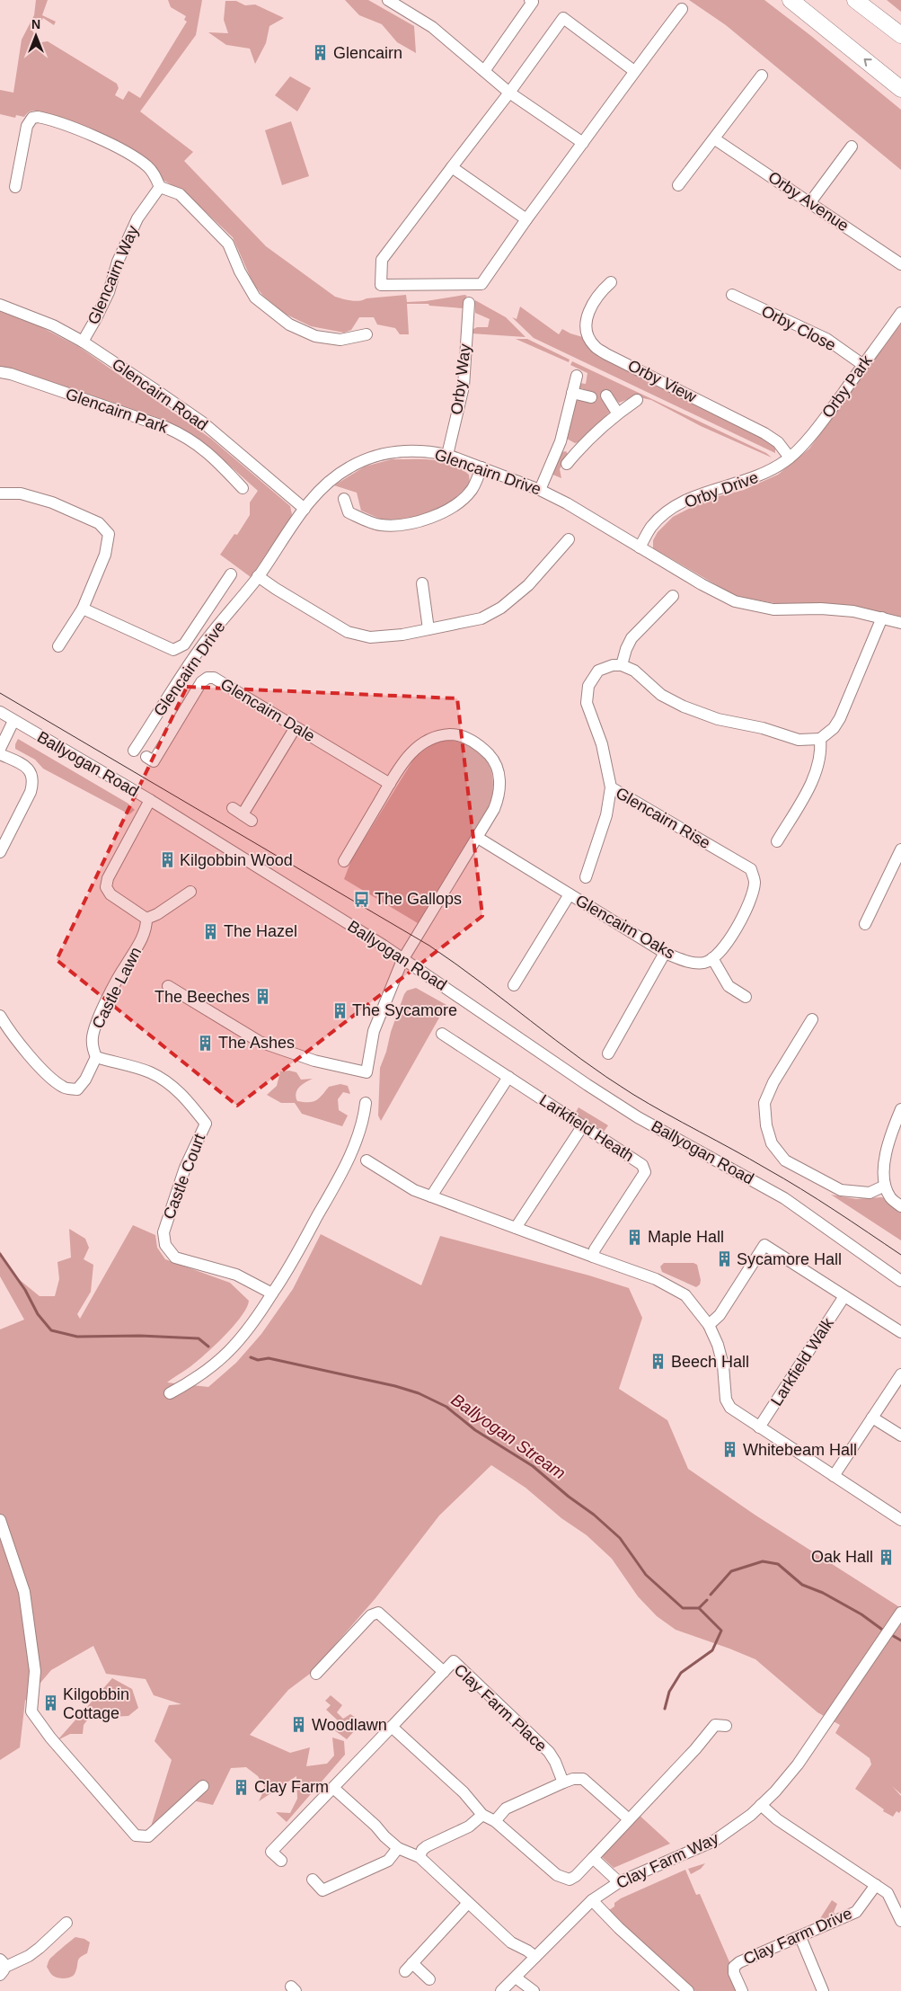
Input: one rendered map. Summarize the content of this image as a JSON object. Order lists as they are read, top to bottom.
{
  "streets": {
    "street": [
      "Orby Avenue",
      "Glencairn Way",
      "Orby Close",
      "Orby Way",
      "Orby View",
      "Orby Park",
      "Glencairn Road",
      "Glencairn Park",
      "Glencairn Drive",
      "Orby Drive",
      "Glencairn Dale",
      "Ballyogan Road",
      "Glencairn Rise",
      "Glencairn Oaks",
      "Castle Lawn",
      "Larkfield Heath",
      "Castle Court",
      "Larkfield Walk",
      "Clay Farm Place",
      "Clay Farm Way",
      "Clay Farm Drive"
    ]
  },
  "crossings": [
    ["Glencairn Way", "Glencairn Road"],
    ["Orby Close", "Orby Park"],
    ["Orby Way", "Glencairn Drive"],
    ["Orby View", "Orby Park"],
    ["Orby View", "Orby Drive"],
    ["Orby Park", "Orby Drive"],
    ["Glencairn Road", "Glencairn Drive"],
    ["Glencairn Drive", "Orby Drive"],
    ["Glencairn Rise", "Glencairn Oaks"],
    ["Castle Lawn", "Castle Court"]
  ],
  "water": ["Ballyogan Stream"],
  "places": {
    "building": [
      "Glencairn",
      "Kilgobbin Wood",
      "The Hazel",
      "The Beeches",
      "The Sycamore",
      "The Ashes",
      "Maple Hall",
      "Sycamore Hall",
      "Beech Hall",
      "Whitebeam Hall",
      "Oak Hall",
      "Kilgobbin Cottage",
      "Woodlawn",
      "Clay Farm"
    ],
    "bus stop": ["The Gallops"]
  },
  "north": "top"
}
